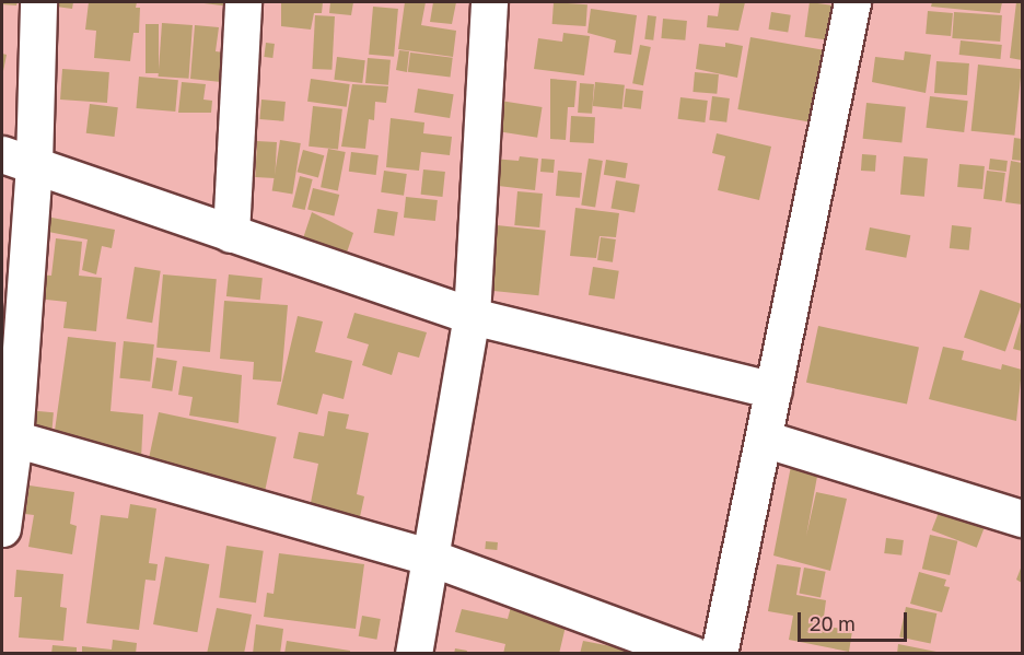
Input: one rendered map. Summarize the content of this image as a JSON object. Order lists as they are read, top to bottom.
{
  "scale_bar": "20 m"
}
